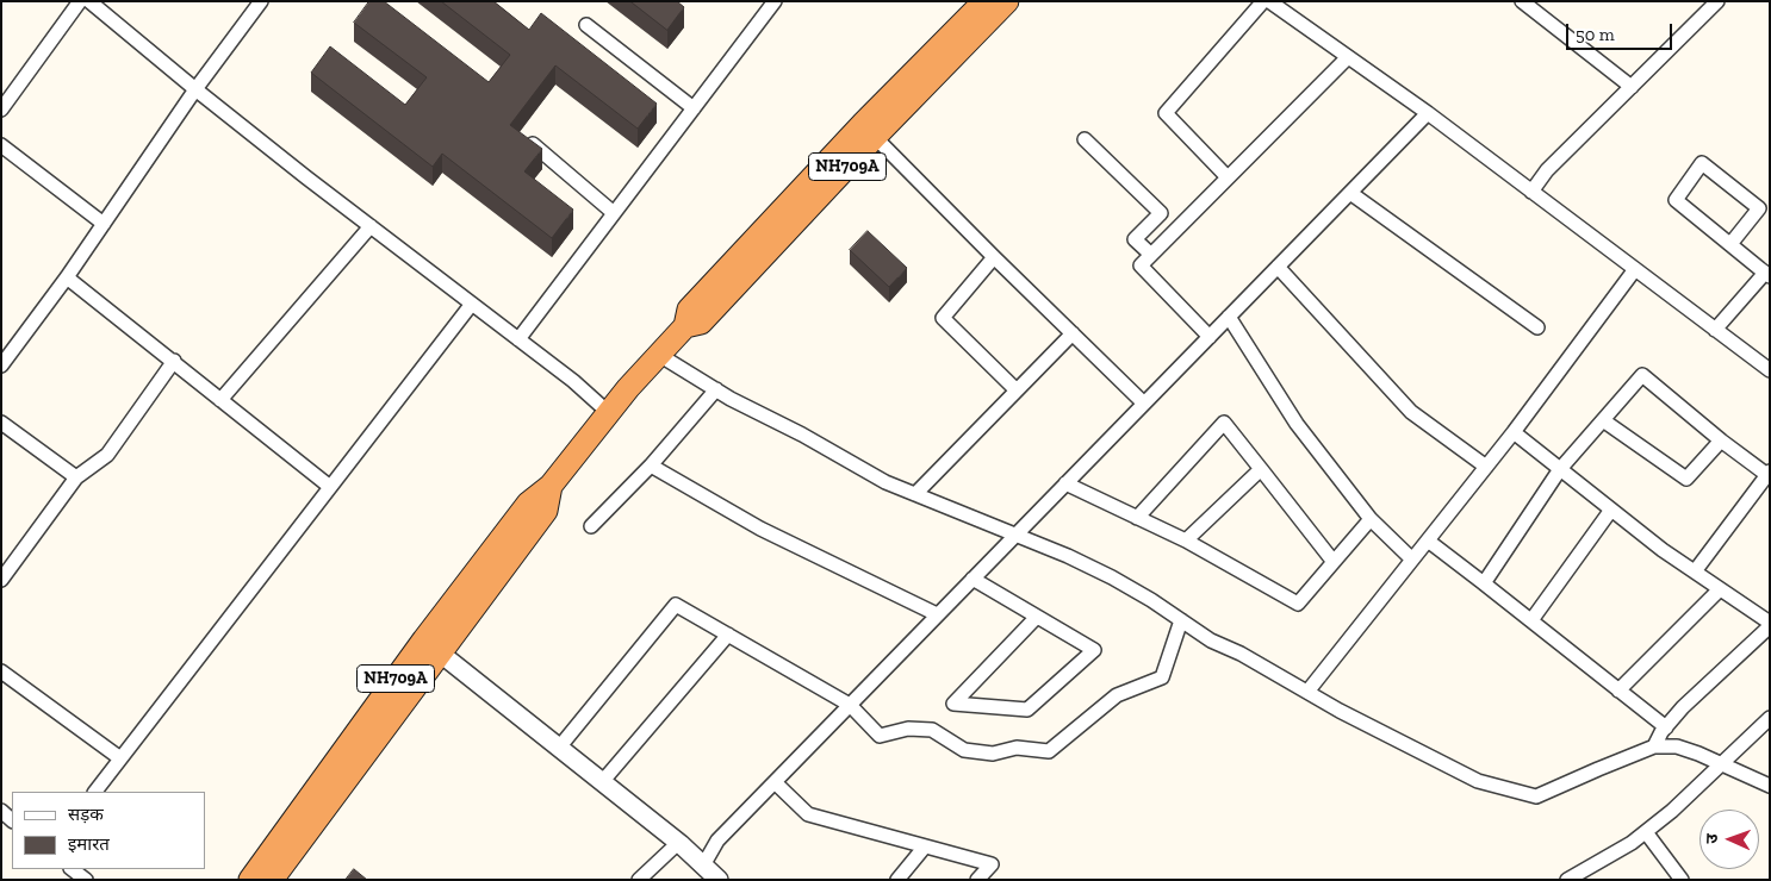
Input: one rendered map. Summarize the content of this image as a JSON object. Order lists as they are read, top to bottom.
{
  "streets": {
    "highway": ["NH709A"]
  },
  "legend": ["सड़क", "इमारत"],
  "scale_bar": "50 m",
  "north": "left"
}
